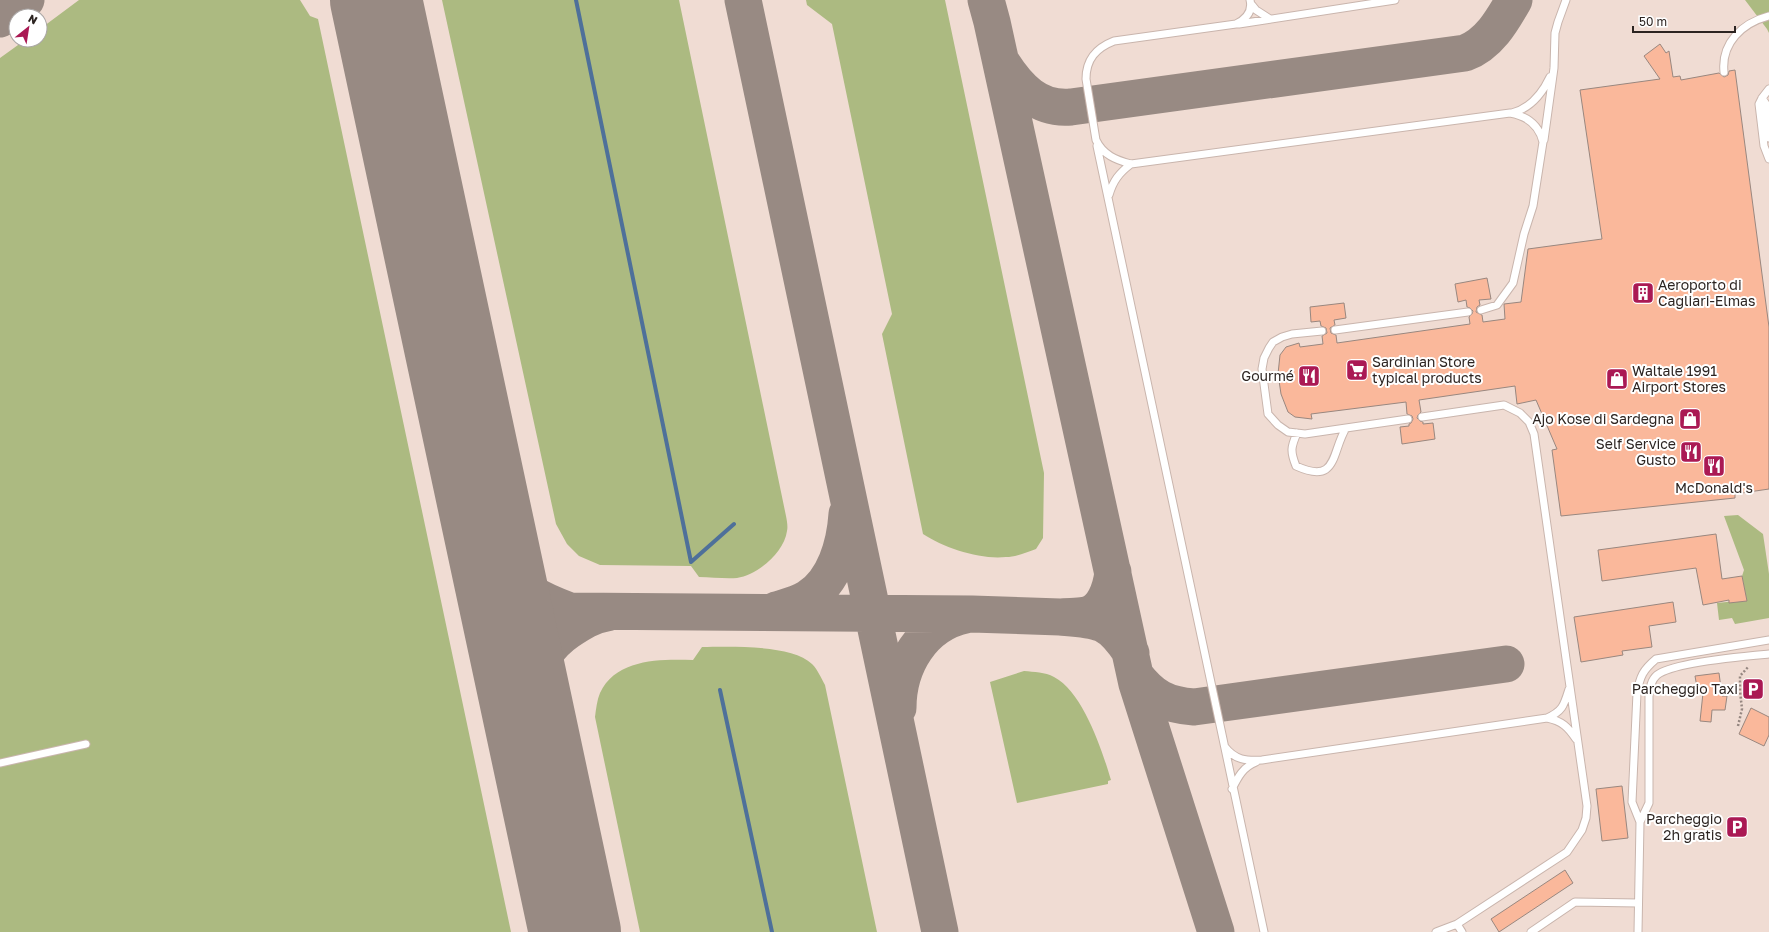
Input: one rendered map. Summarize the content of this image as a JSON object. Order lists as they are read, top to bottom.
{
  "places": {
    "building": ["Aeroporto di Cagliari-Elmas"],
    "supermarket": ["Sardinian Store typical products"],
    "restaurant": ["Gourmé", "Self Service Gusto", "McDonald's"],
    "shop": ["Waltale 1991 Airport Stores", "Ajo Kose di Sardegna"],
    "parking": ["Parcheggio Taxi", "Parcheggio 2h gratis"]
  },
  "scale_bar": "50 m",
  "north": "top right"
}
